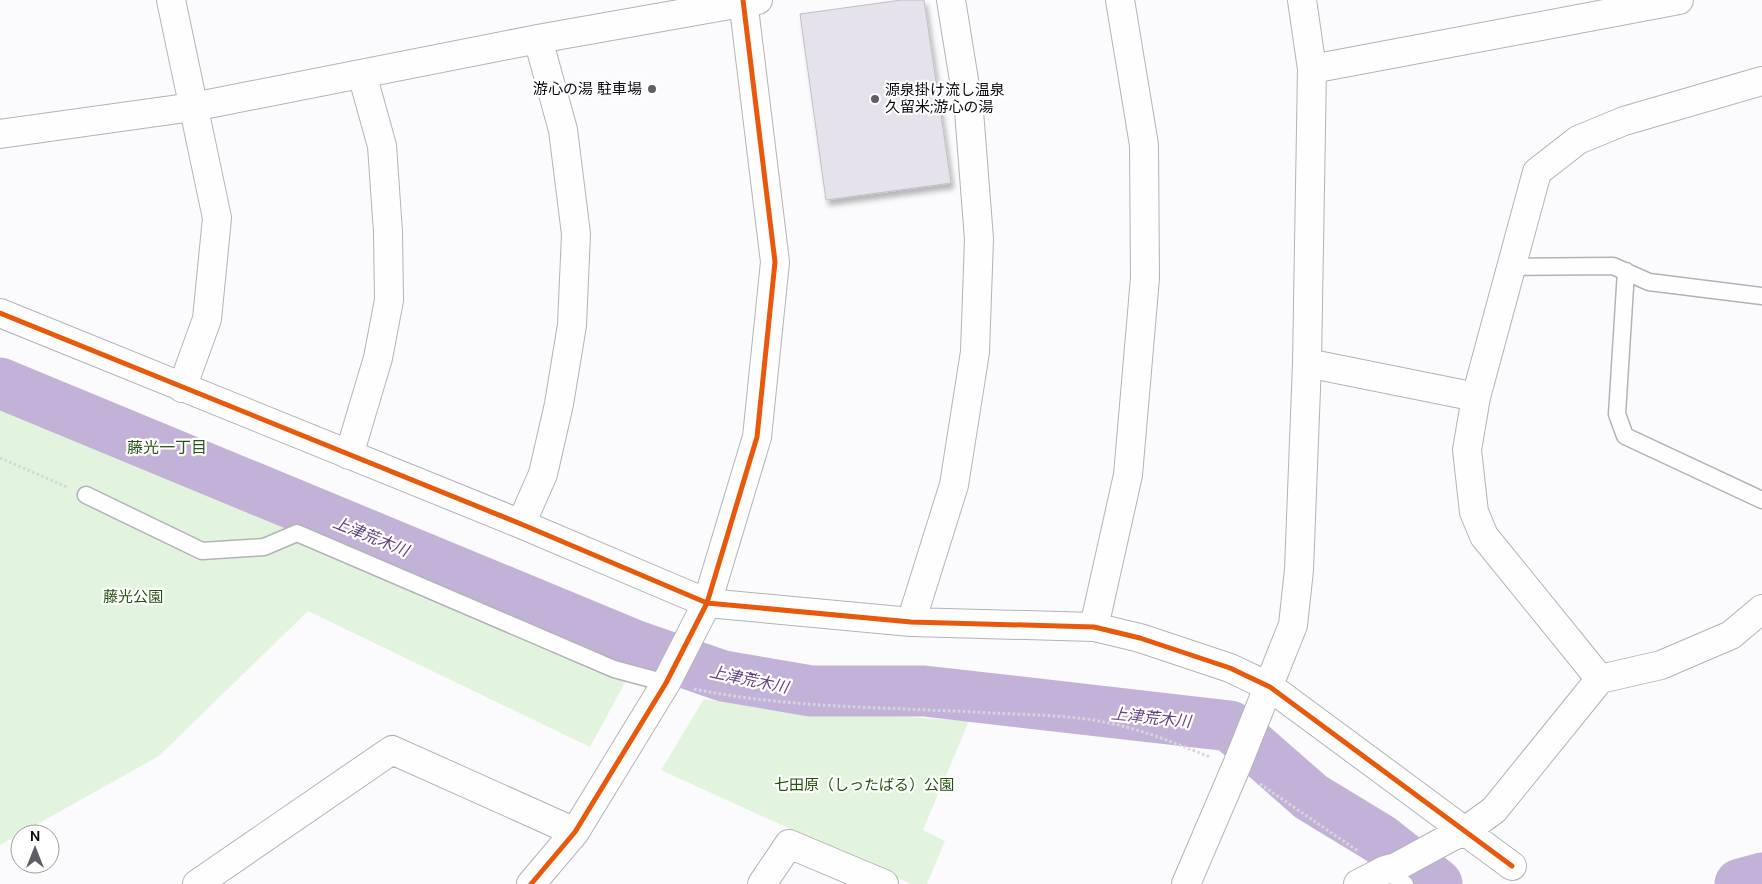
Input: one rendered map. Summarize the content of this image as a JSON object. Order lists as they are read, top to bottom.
{
  "districts": ["藤光一丁目"],
  "water": ["上津荒木川"],
  "parks": ["藤光公園", "七田原（しったばる）公園"],
  "places": ["游心の湯 駐車場", "源泉掛け流し温泉 久留米;游心の湯"],
  "north": "top"
}
